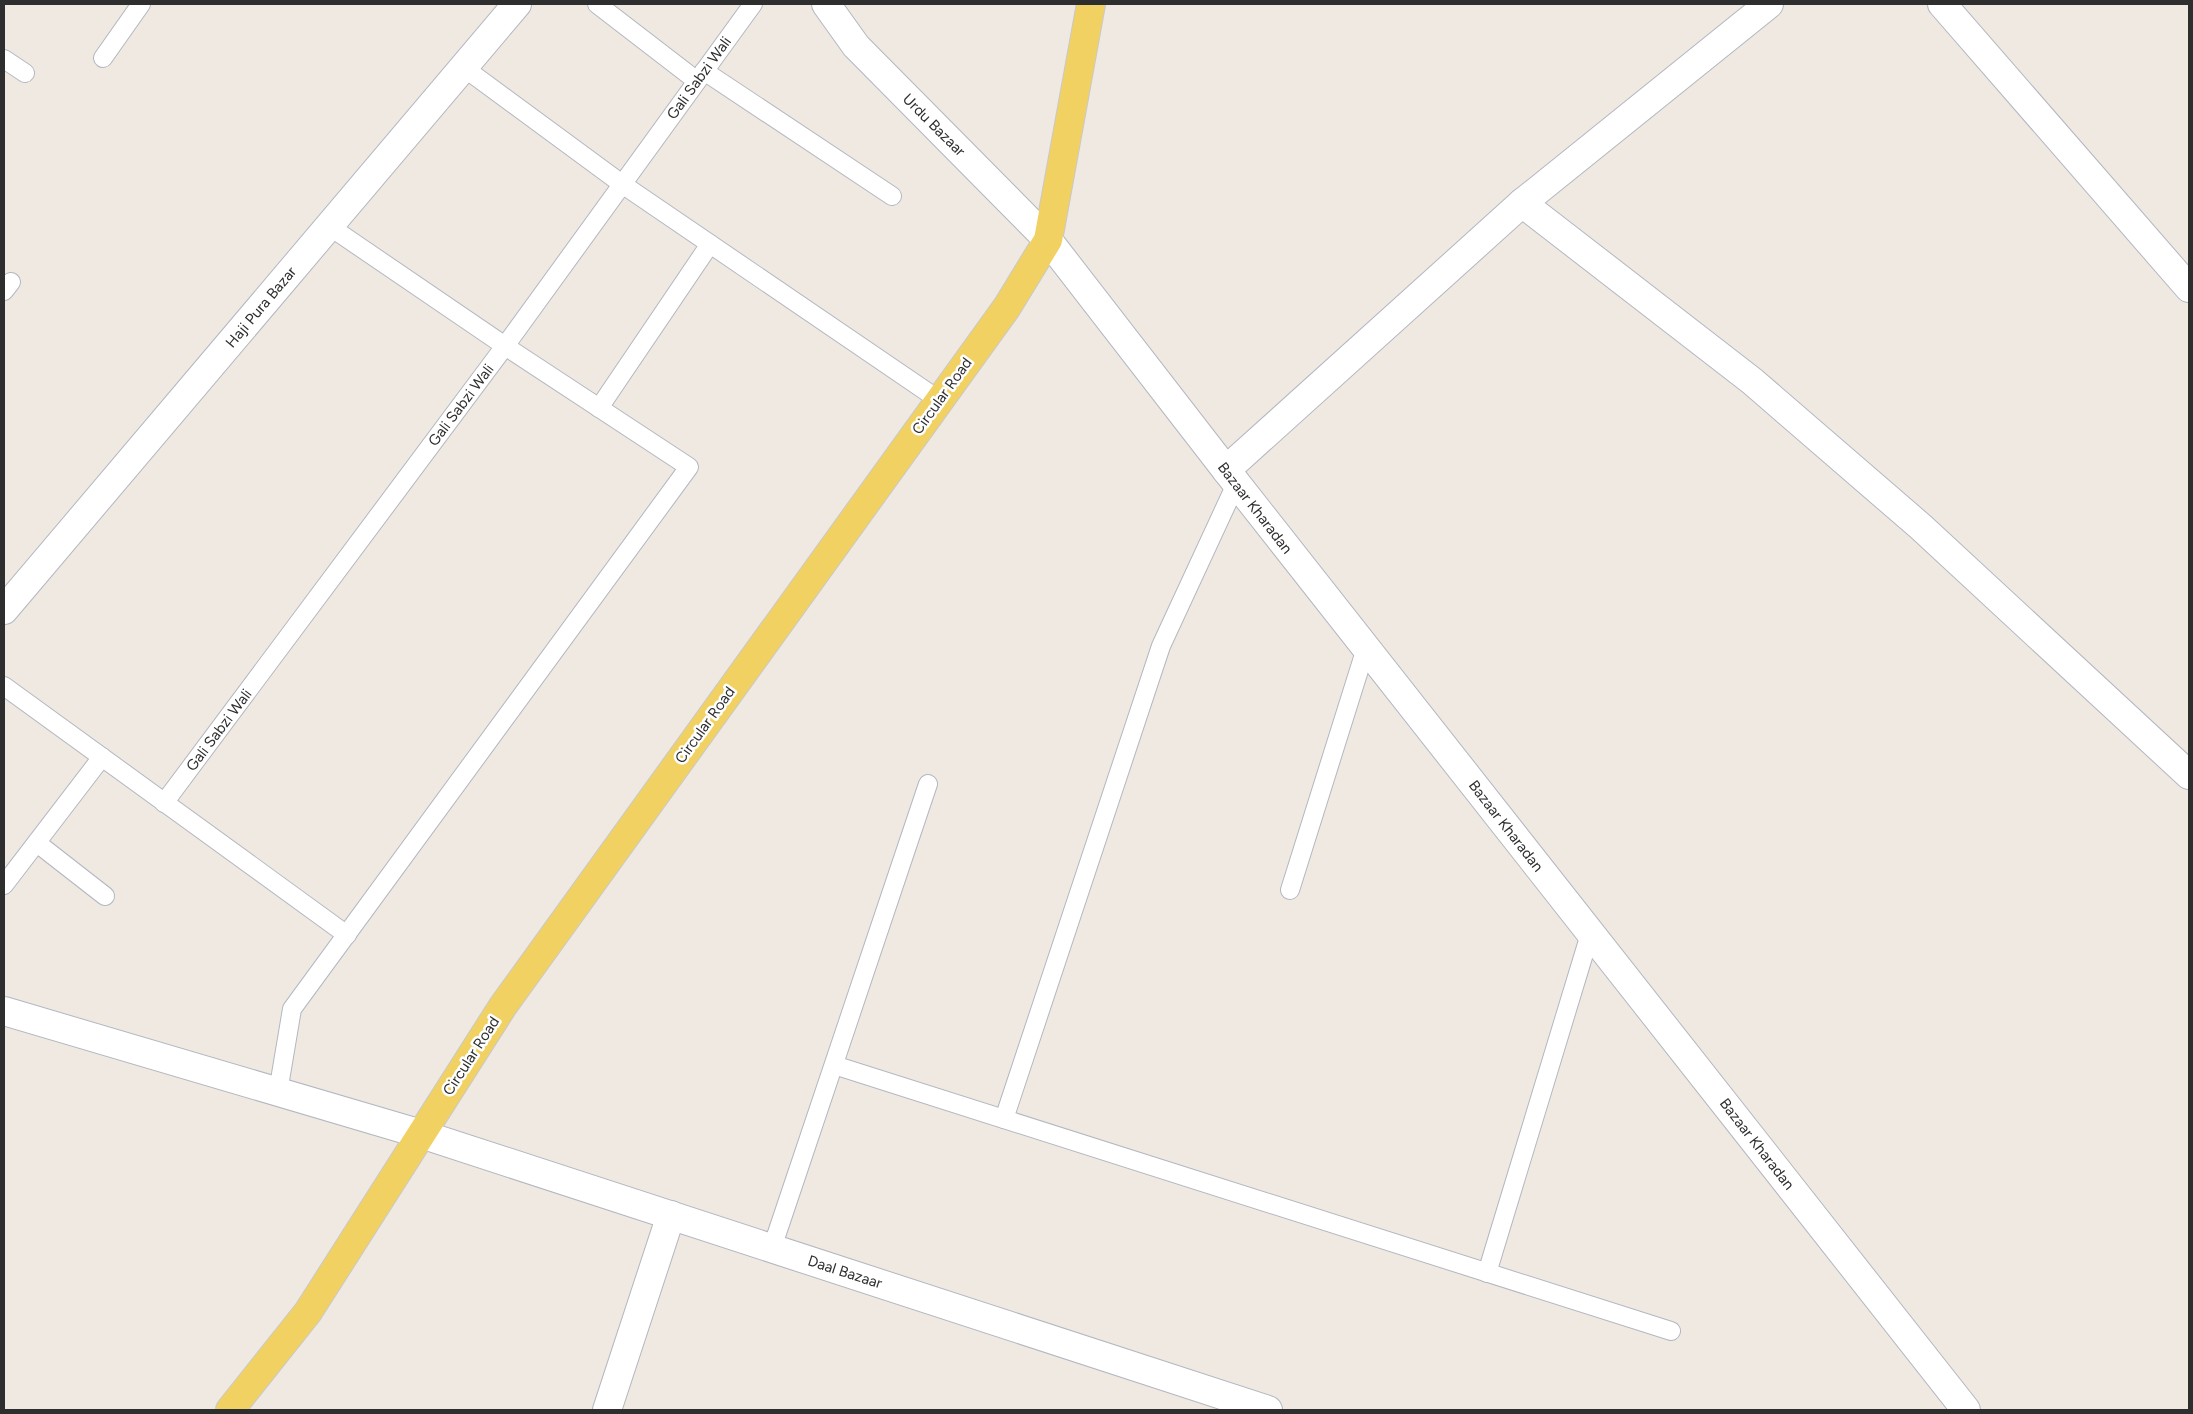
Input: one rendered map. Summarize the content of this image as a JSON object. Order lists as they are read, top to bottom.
{
  "streets": {
    "main road": ["Circular Road"],
    "street": [
      "Urdu Bazaar",
      "Haji Pura Bazar",
      "Bazaar Kharadan",
      "Daal Bazaar"
    ],
    "lane": ["Gali Sabzi Wali"]
  },
  "crossings": [
    ["Urdu Bazaar", "Circular Road"],
    ["Urdu Bazaar", "Bazaar Kharadan"],
    ["Circular Road", "Bazaar Kharadan"],
    ["Circular Road", "Daal Bazaar"]
  ]
}
